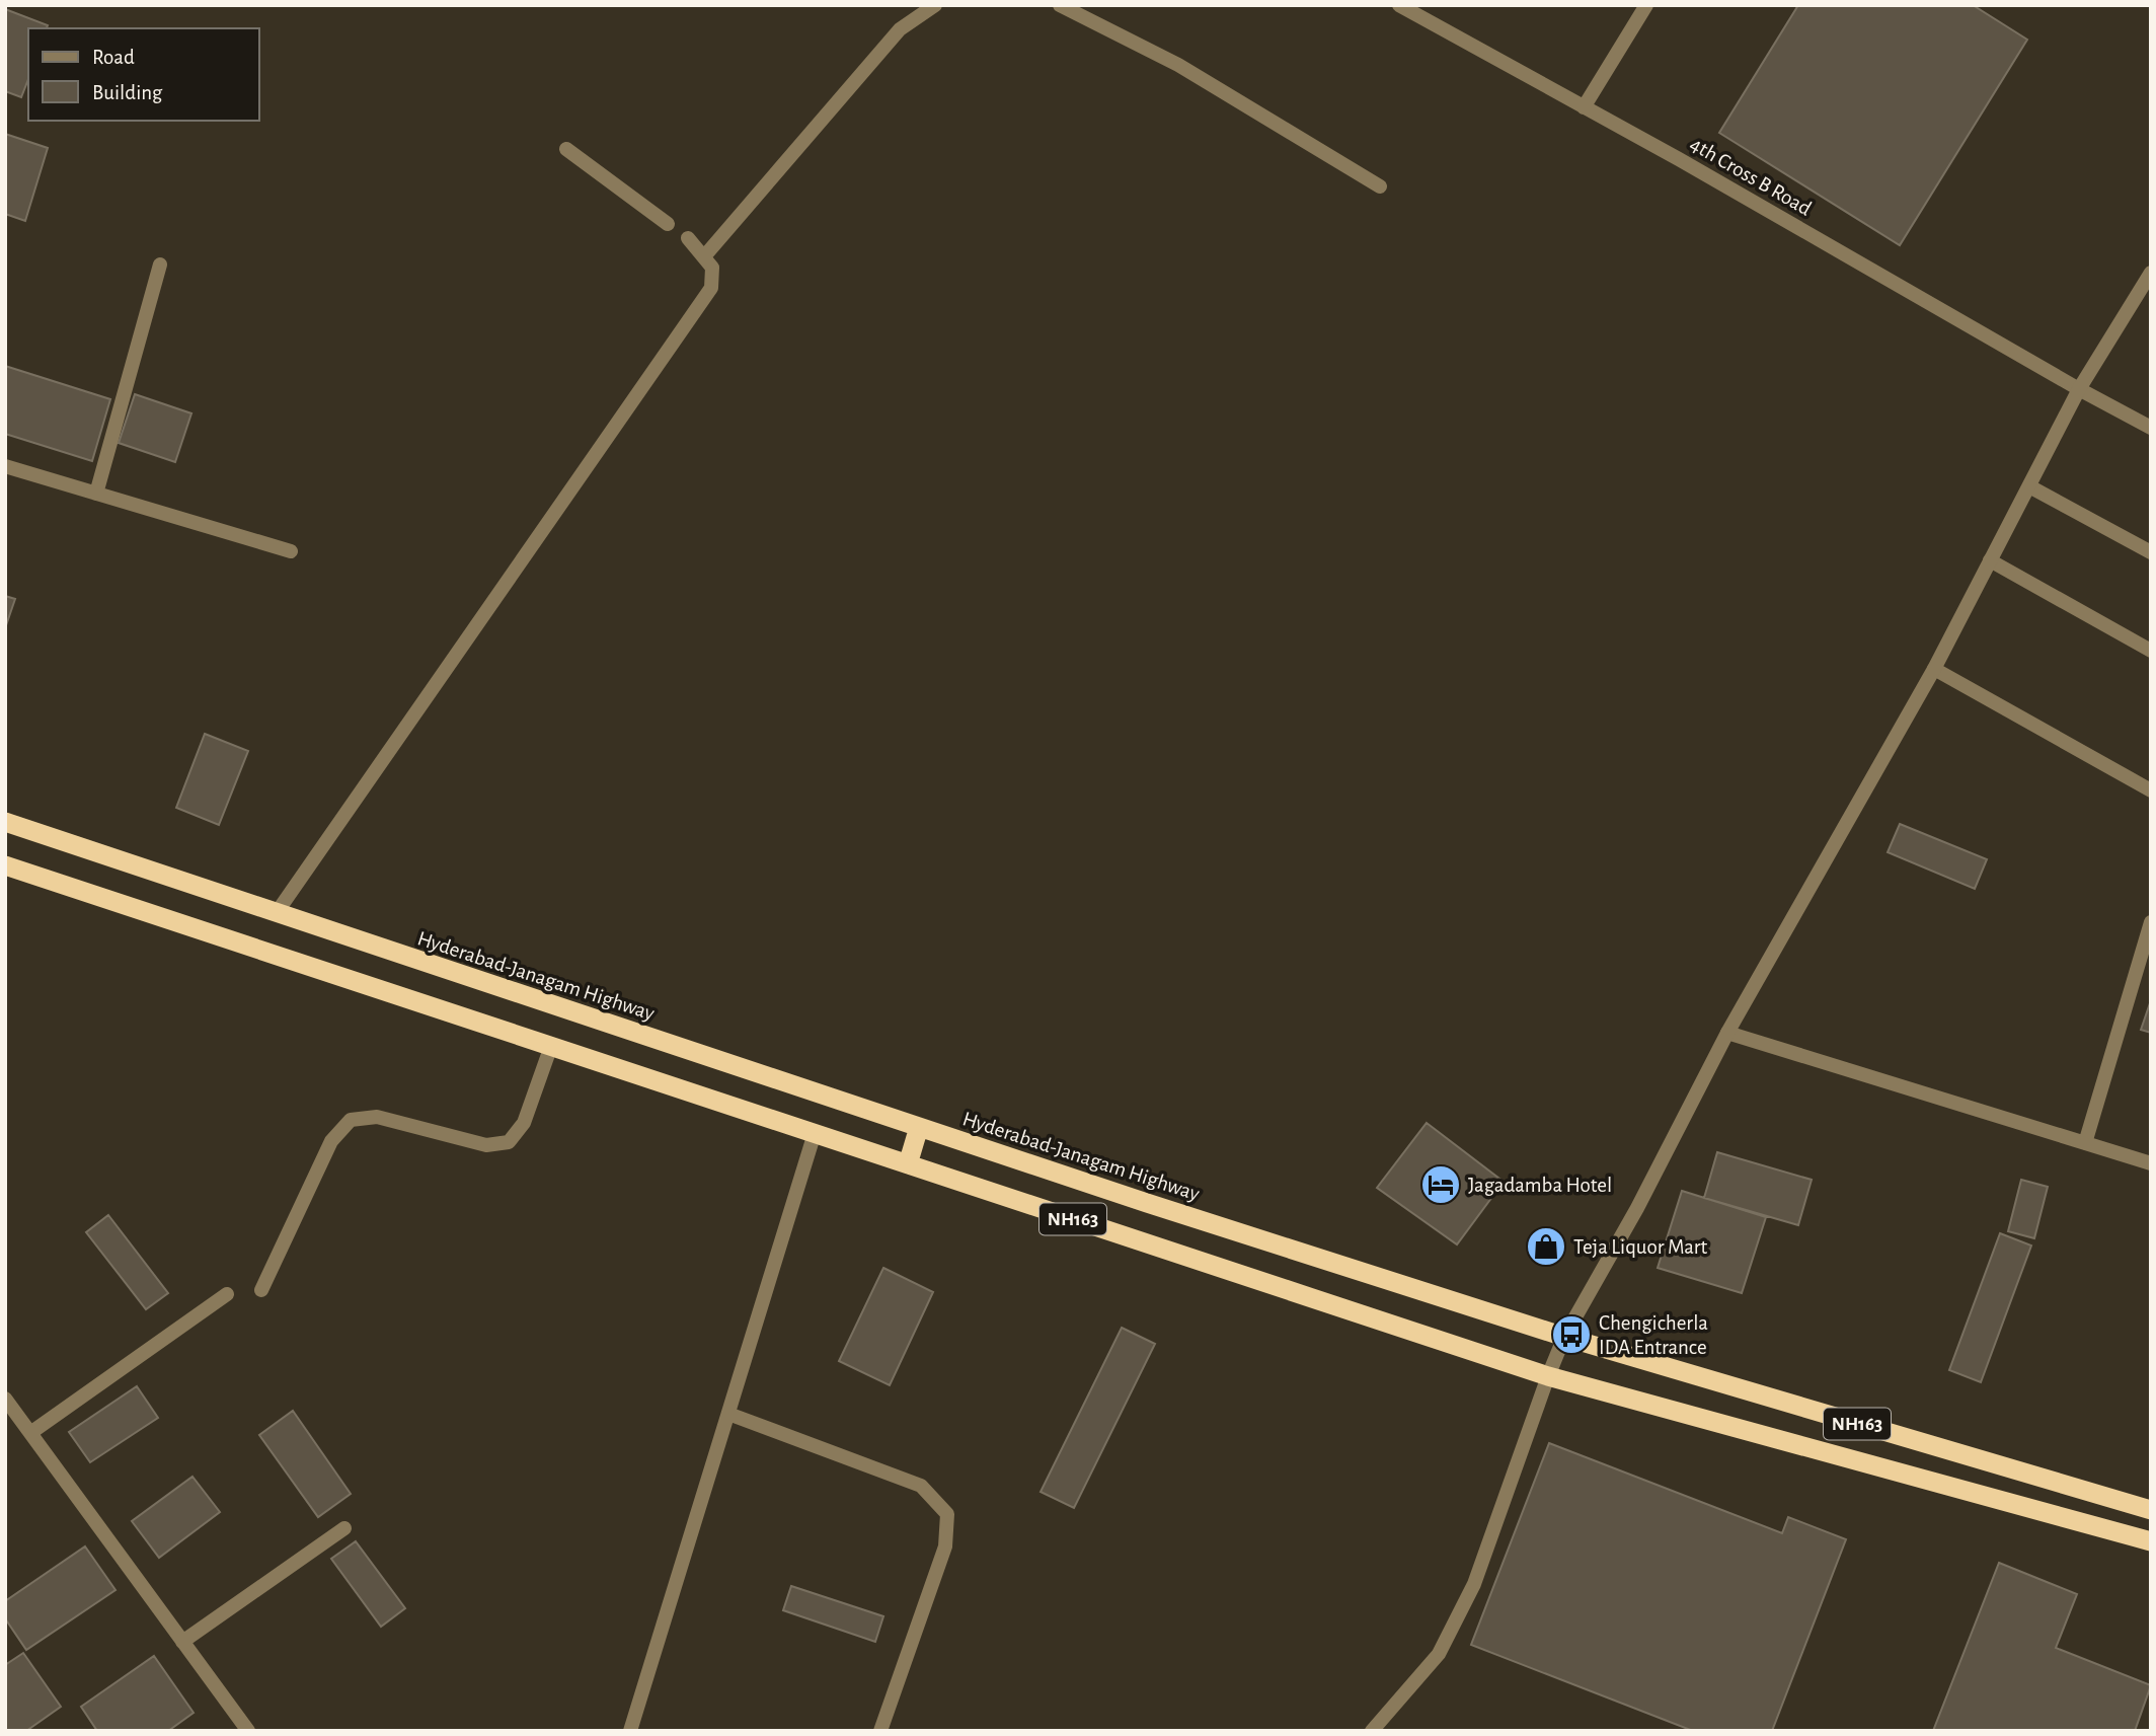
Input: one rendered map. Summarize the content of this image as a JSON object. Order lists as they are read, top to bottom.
{
  "streets": {
    "highway": ["Hyderabad-Janagam Highway", "NH163"],
    "street": ["4th Cross B Road"]
  },
  "places": {
    "hotel": ["Jagadamba Hotel"],
    "shop": ["Teja Liquor Mart"],
    "bus stop": ["Chengicherla IDA Entrance"]
  },
  "legend": ["Road", "Building"]
}
